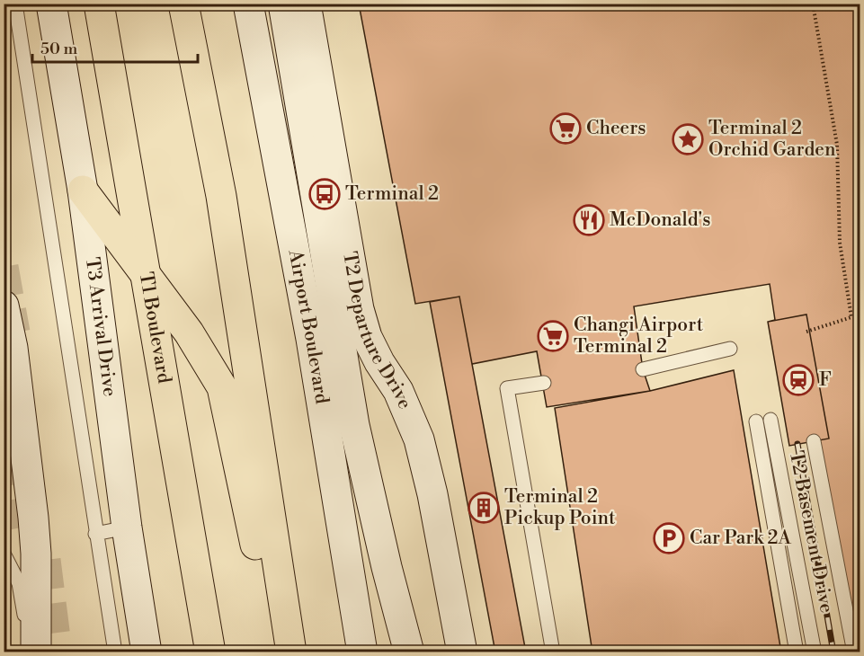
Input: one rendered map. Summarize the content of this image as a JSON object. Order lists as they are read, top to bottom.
{
  "streets": {
    "highway": ["T1 Boulevard"],
    "main road": ["Airport Boulevard", "T3 Arrival Drive", "T2 Departure Drive"],
    "lane": ["T2 Basement Drive"]
  },
  "places": {
    "supermarket": ["Cheers", "Changi Airport Terminal 2"],
    "place": ["Terminal 2 Orchid Garden"],
    "bus stop": ["Terminal 2"],
    "restaurant": ["McDonald's"],
    "station": ["F"],
    "building": ["Terminal 2 Pickup Point"],
    "parking": ["Car Park 2A"]
  },
  "scale_bar": "50 m"
}
